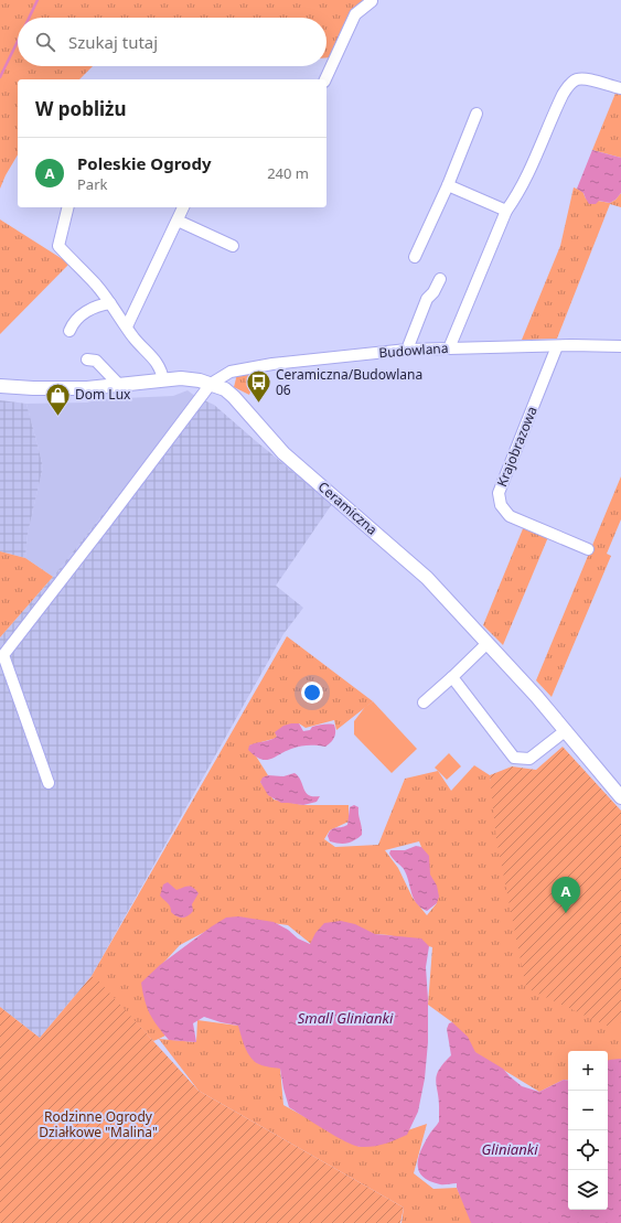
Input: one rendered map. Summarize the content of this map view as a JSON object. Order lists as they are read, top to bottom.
{
  "streets": {
    "street": ["Budowlana", "Krajobrazowa", "Ceramiczna"]
  },
  "crossings": [
    ["Budowlana", "Krajobrazowa"],
    ["Budowlana", "Ceramiczna"]
  ],
  "water": ["Small Glinianki", "Glinianki"],
  "parks": ["Rodzinne Ogrody Działkowe \"Malina\""],
  "places": {
    "bus stop": ["Ceramiczna/Budowlana 06"],
    "shop": ["Dom Lux"]
  },
  "page": {
    "search": "Szukaj tutaj",
    "heading": "W pobliżu",
    "list": [
      {
        "mark": "A",
        "name": "Poleskie Ogrody",
        "note": "Park",
        "value": "240 m"
      }
    ],
    "pins": "A",
    "map_buttons": ["+", "−"]
  }
}
